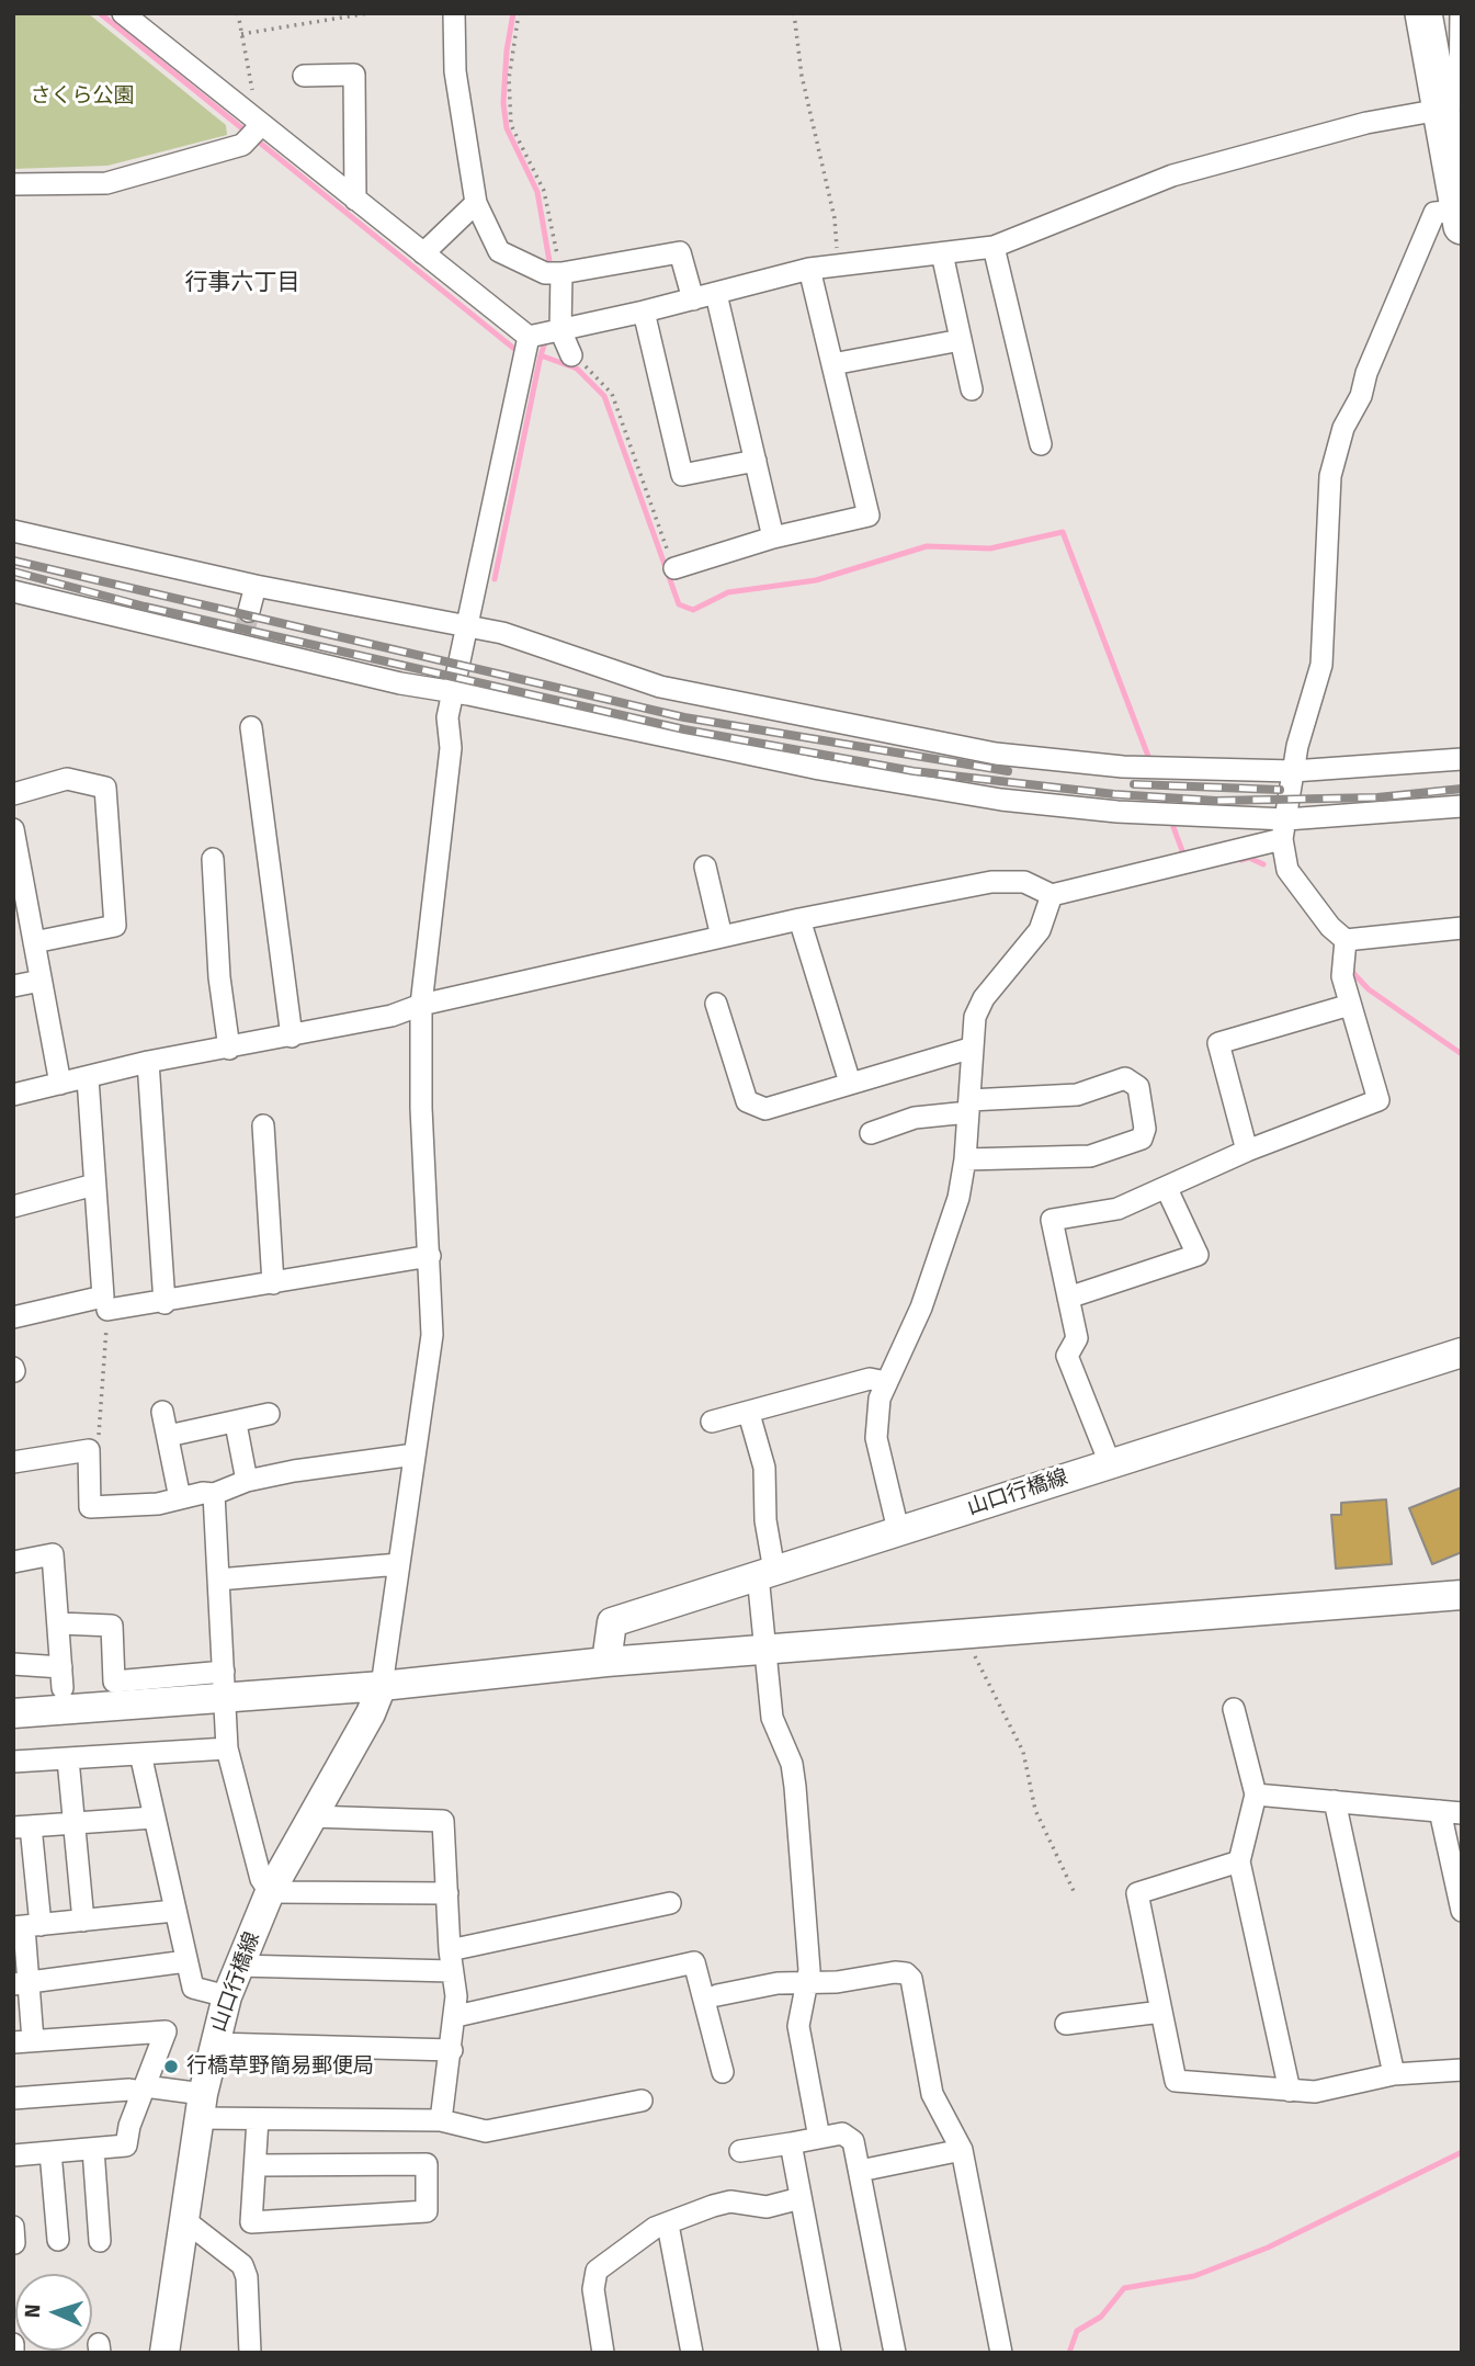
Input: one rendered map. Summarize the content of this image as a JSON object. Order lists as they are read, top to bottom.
{
  "streets": {
    "main road": ["山口行橋線"]
  },
  "districts": ["行事六丁目"],
  "parks": ["さくら公園"],
  "places": ["行橋草野簡易郵便局"],
  "north": "left"
}
